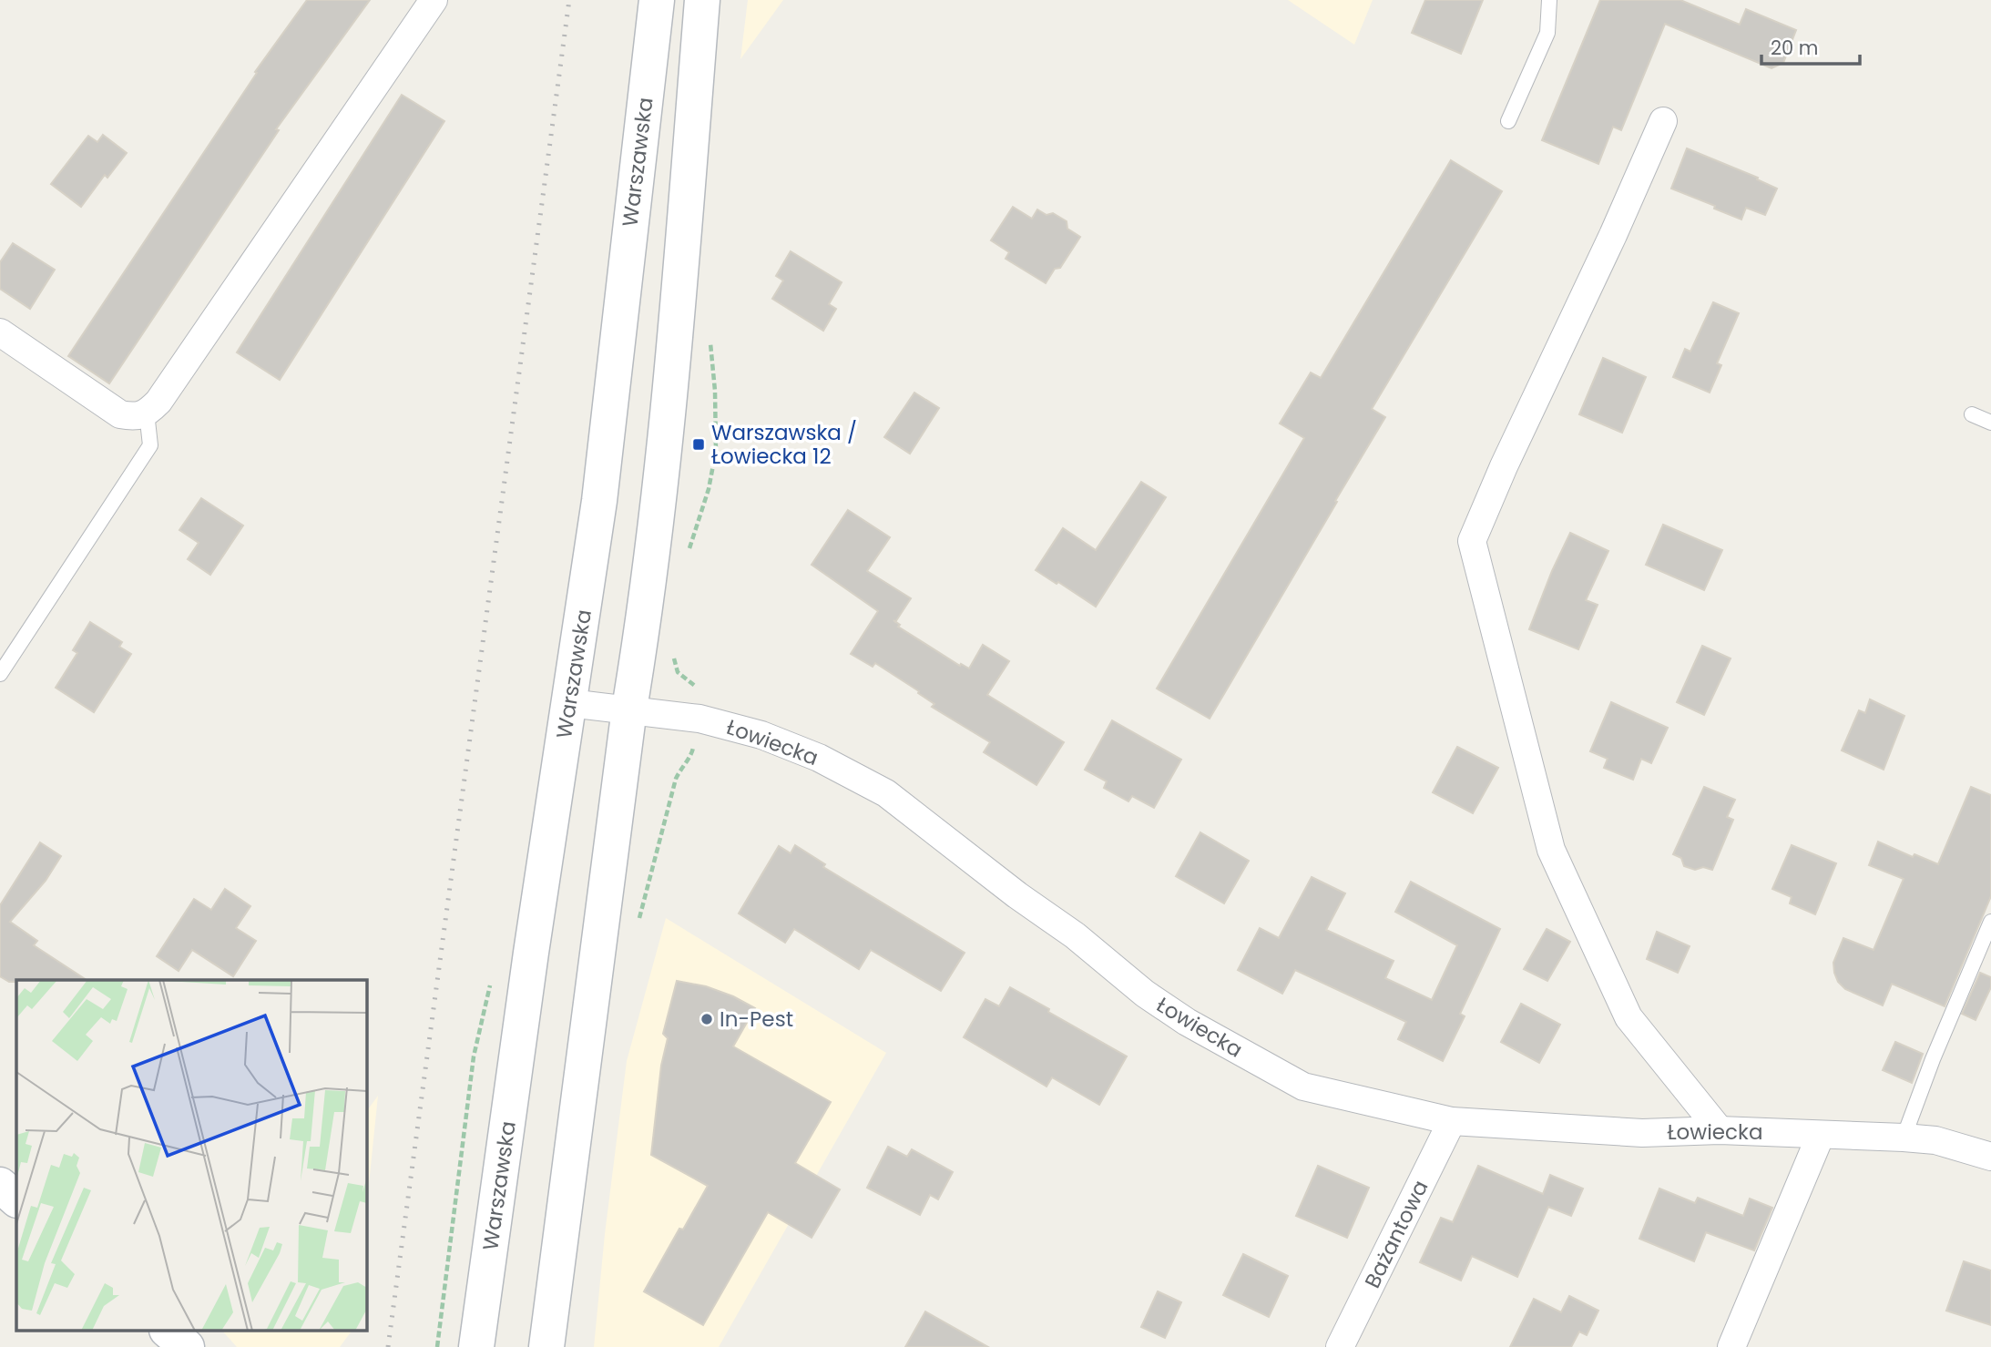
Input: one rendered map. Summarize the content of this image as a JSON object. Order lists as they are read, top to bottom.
{
  "streets": {
    "main road": ["Warszawska"],
    "street": ["Łowiecka", "Bażantowa"]
  },
  "crossings": [
    ["Warszawska", "Łowiecka"],
    ["Łowiecka", "Bażantowa"]
  ],
  "places": {
    "transit": ["Warszawska / Łowiecka 12"],
    "other": ["In-Pest"]
  },
  "scale_bar": "20 m"
}
